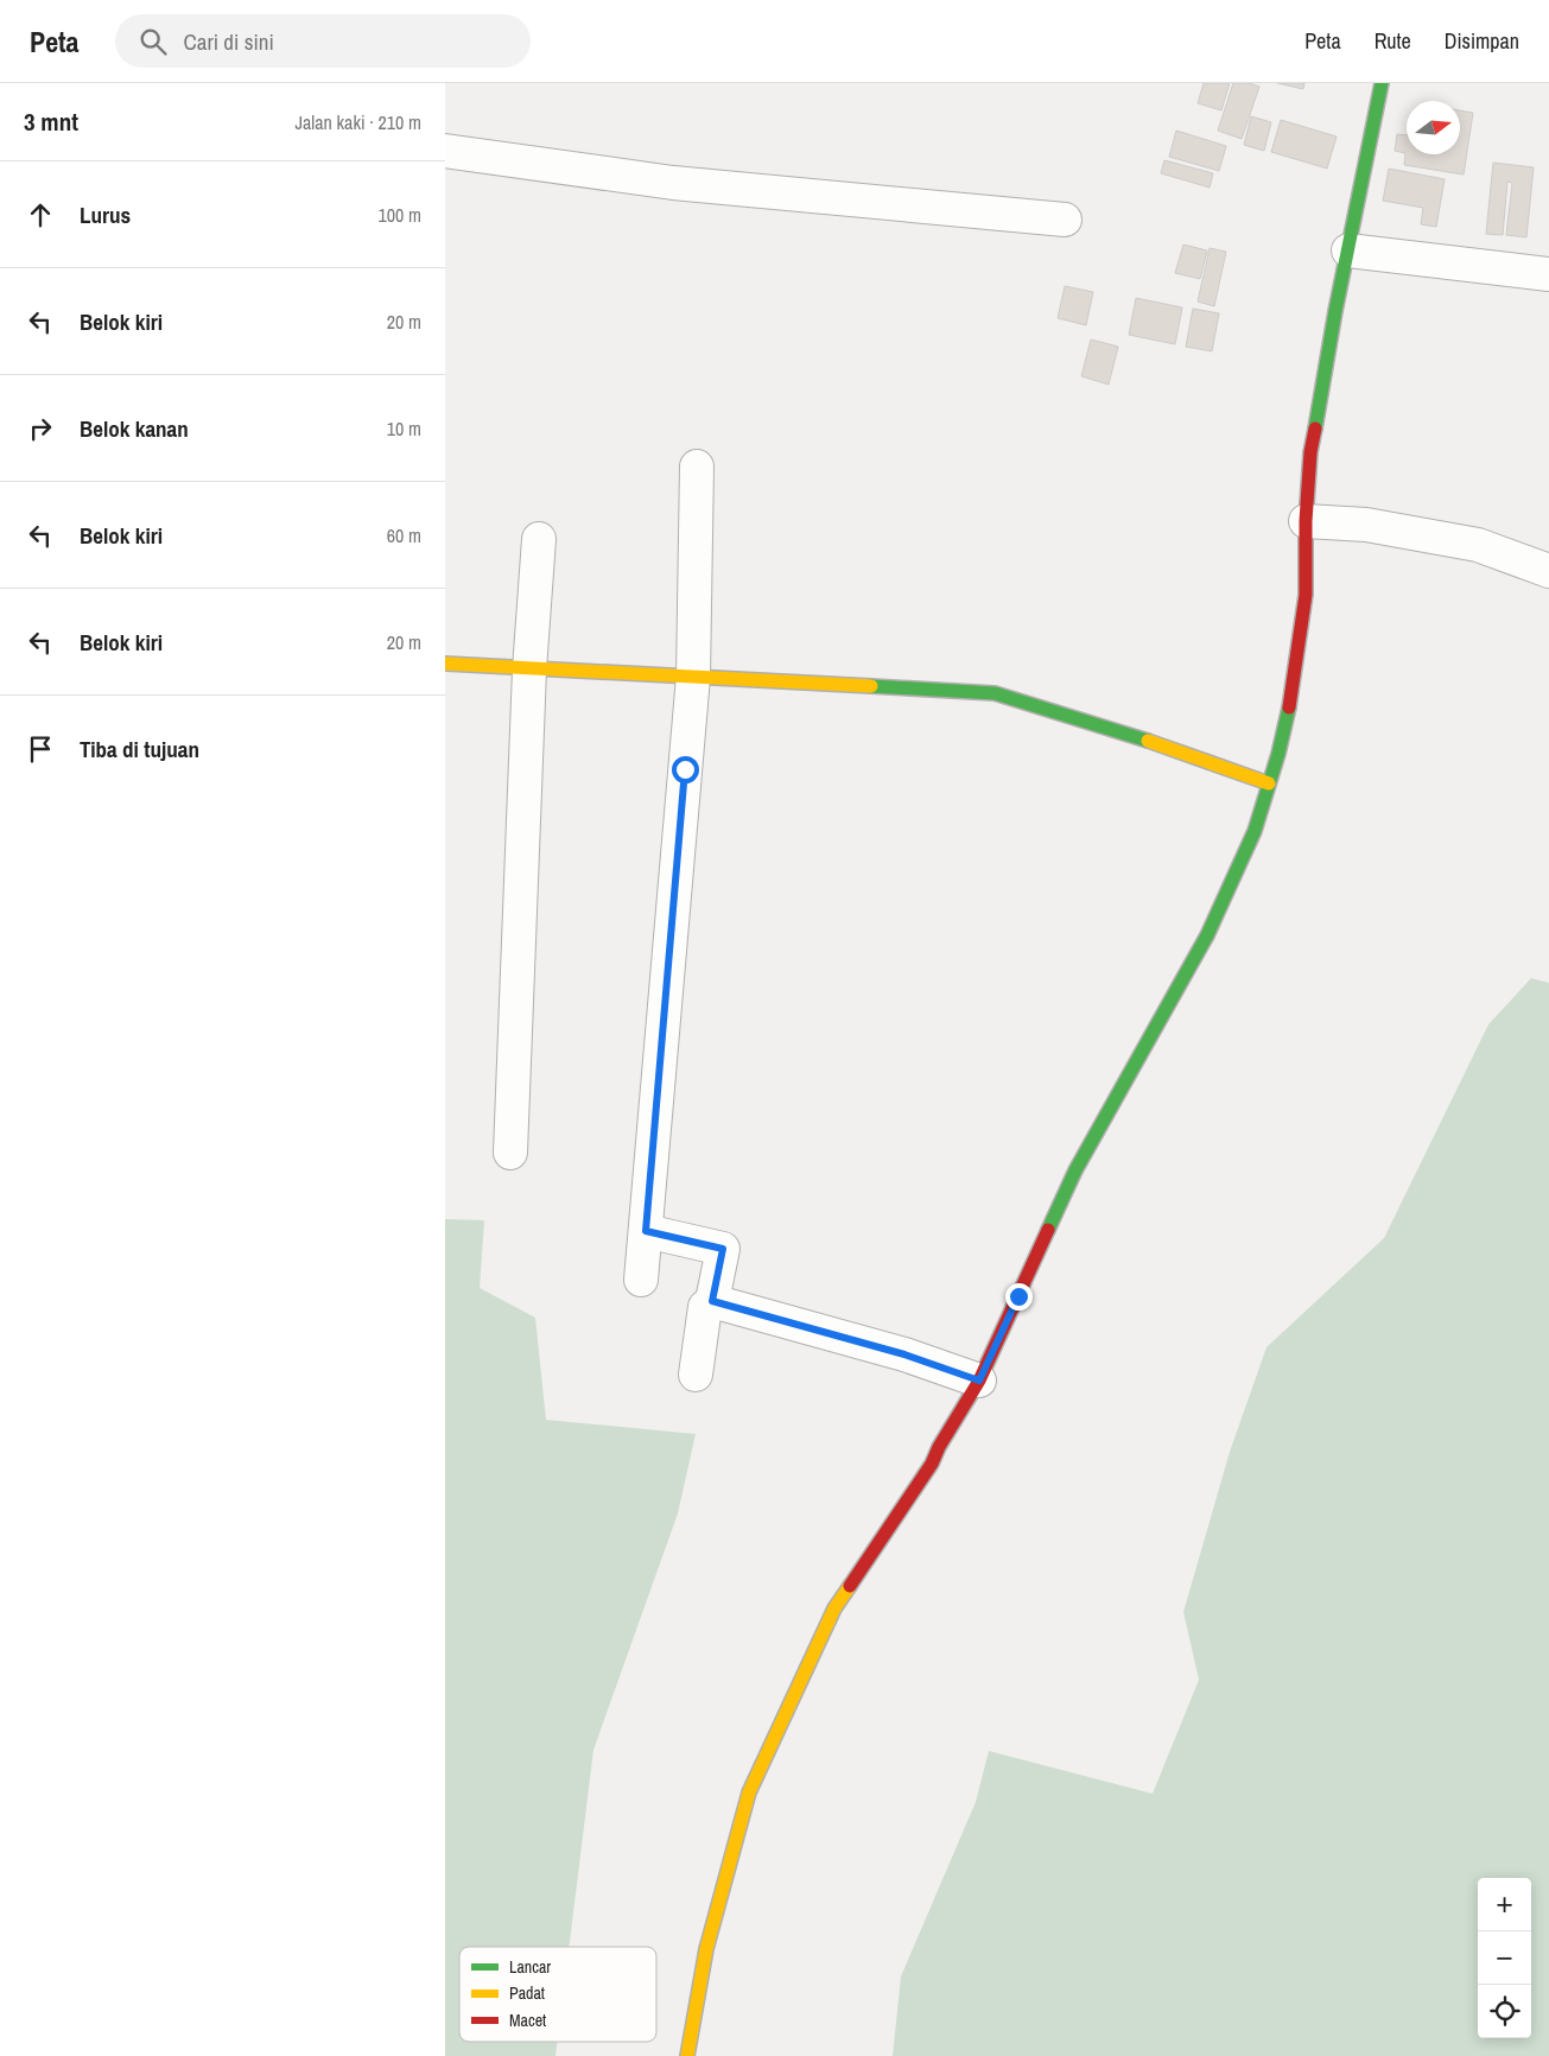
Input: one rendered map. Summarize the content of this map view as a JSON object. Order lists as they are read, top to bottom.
{
  "legend": ["Lancar", "Padat", "Macet"],
  "north": "right",
  "page": {
    "header": "Peta",
    "search": "Cari di sini",
    "nav": ["Peta", "Rute", "Disimpan"],
    "heading": ["3 mnt", "Jalan kaki · 210 m"],
    "list": [
      ["Lurus", "100 m"],
      ["Belok kiri", "20 m"],
      ["Belok kanan", "10 m"],
      ["Belok kiri", "60 m"],
      ["Belok kiri", "20 m"],
      "Tiba di tujuan"
    ],
    "map_buttons": ["+", "−"]
  }
}
